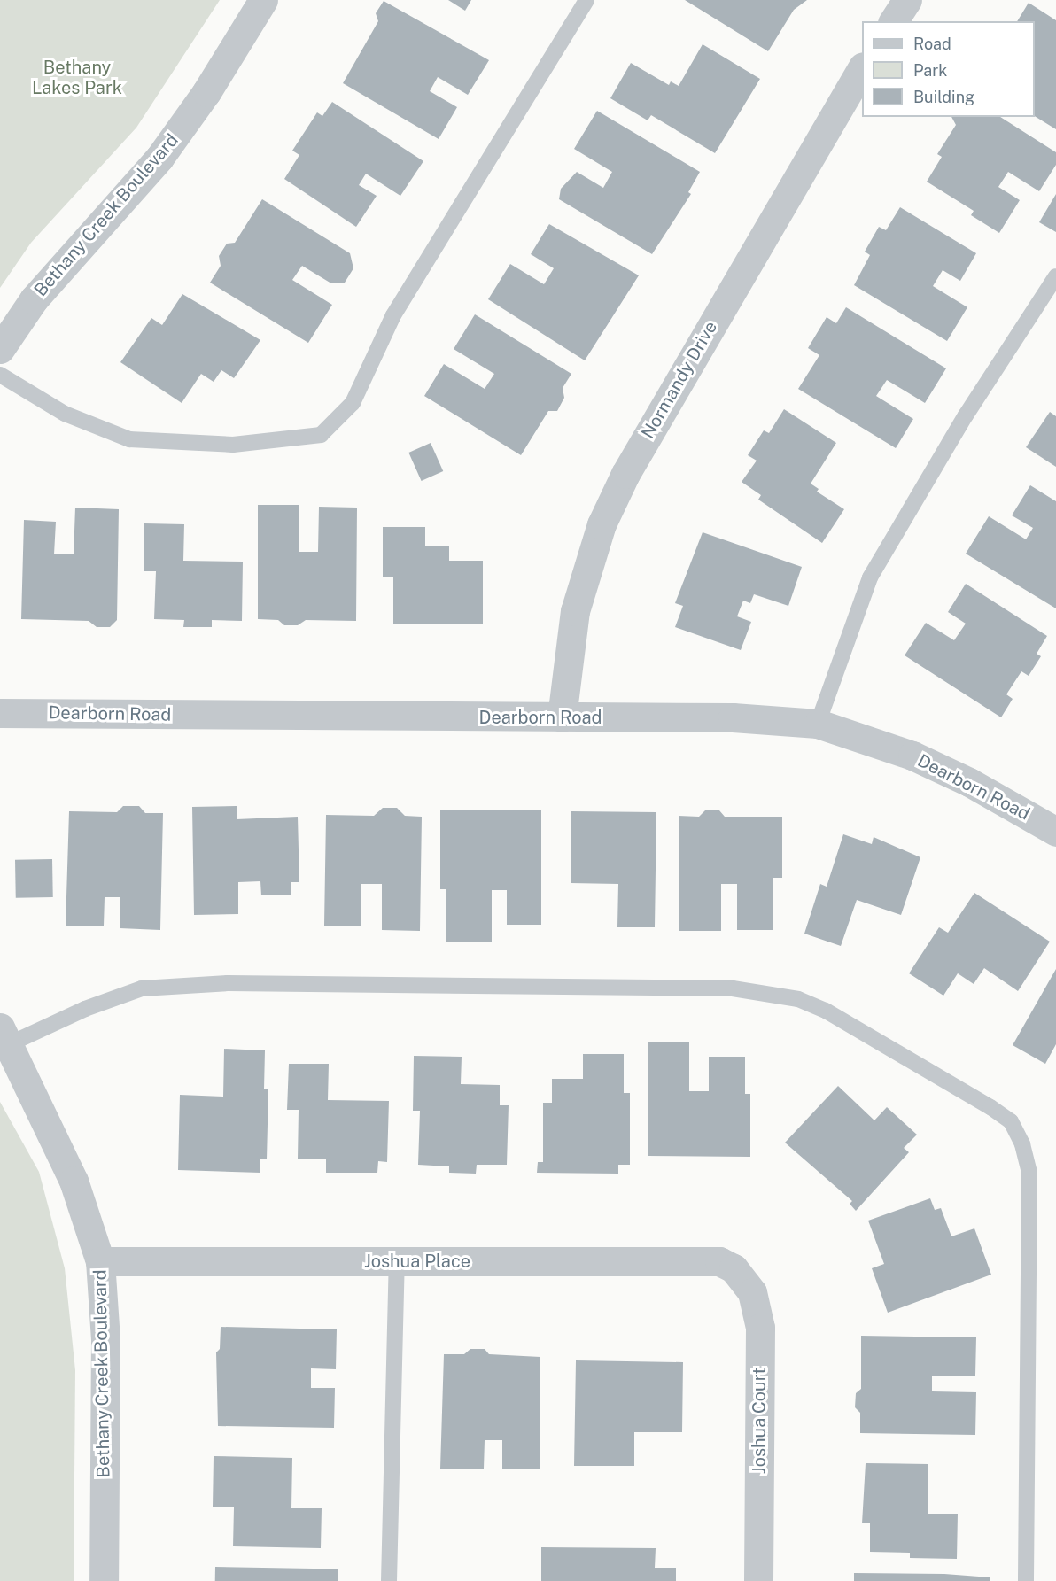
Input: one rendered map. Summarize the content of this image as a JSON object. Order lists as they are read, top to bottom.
{
  "streets": {
    "street": [
      "Bethany Creek Boulevard",
      "Normandy Drive",
      "Dearborn Road",
      "Joshua Place",
      "Joshua Court"
    ]
  },
  "crossings": [
    ["Bethany Creek Boulevard", "Joshua Place"],
    ["Normandy Drive", "Dearborn Road"],
    ["Joshua Place", "Joshua Court"]
  ],
  "parks": ["Bethany Lakes Park"],
  "legend": ["Road", "Park", "Building"]
}
